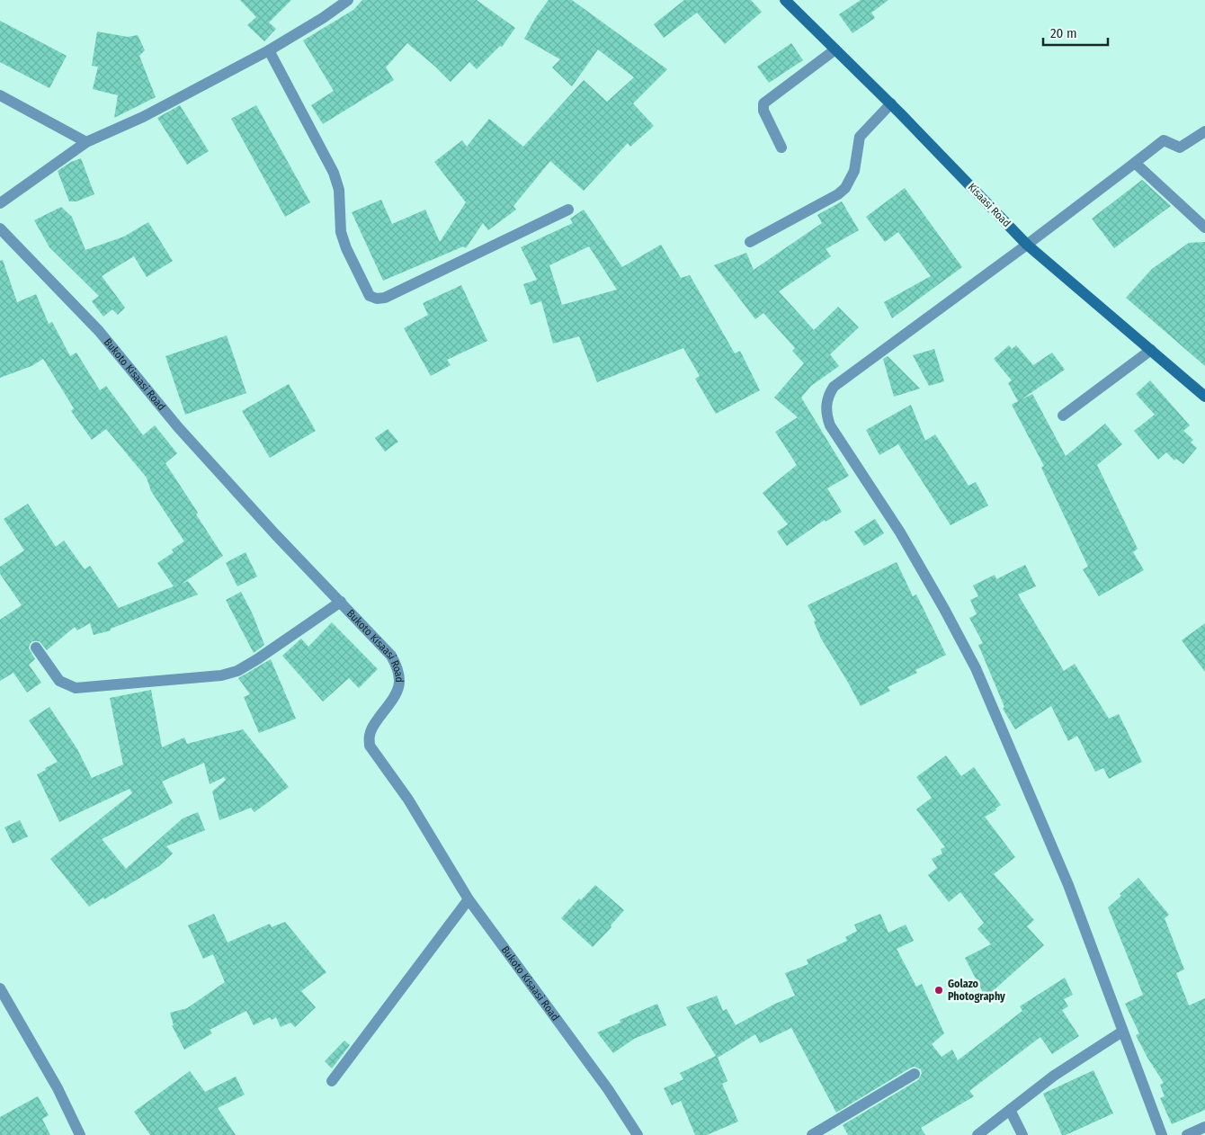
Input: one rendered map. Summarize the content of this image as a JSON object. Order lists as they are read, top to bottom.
{
  "streets": {
    "main road": ["Kisaasi Road"],
    "street": ["Bukoto Kisaasi Road"]
  },
  "places": ["Golazo Photography"],
  "scale_bar": "20 m"
}
